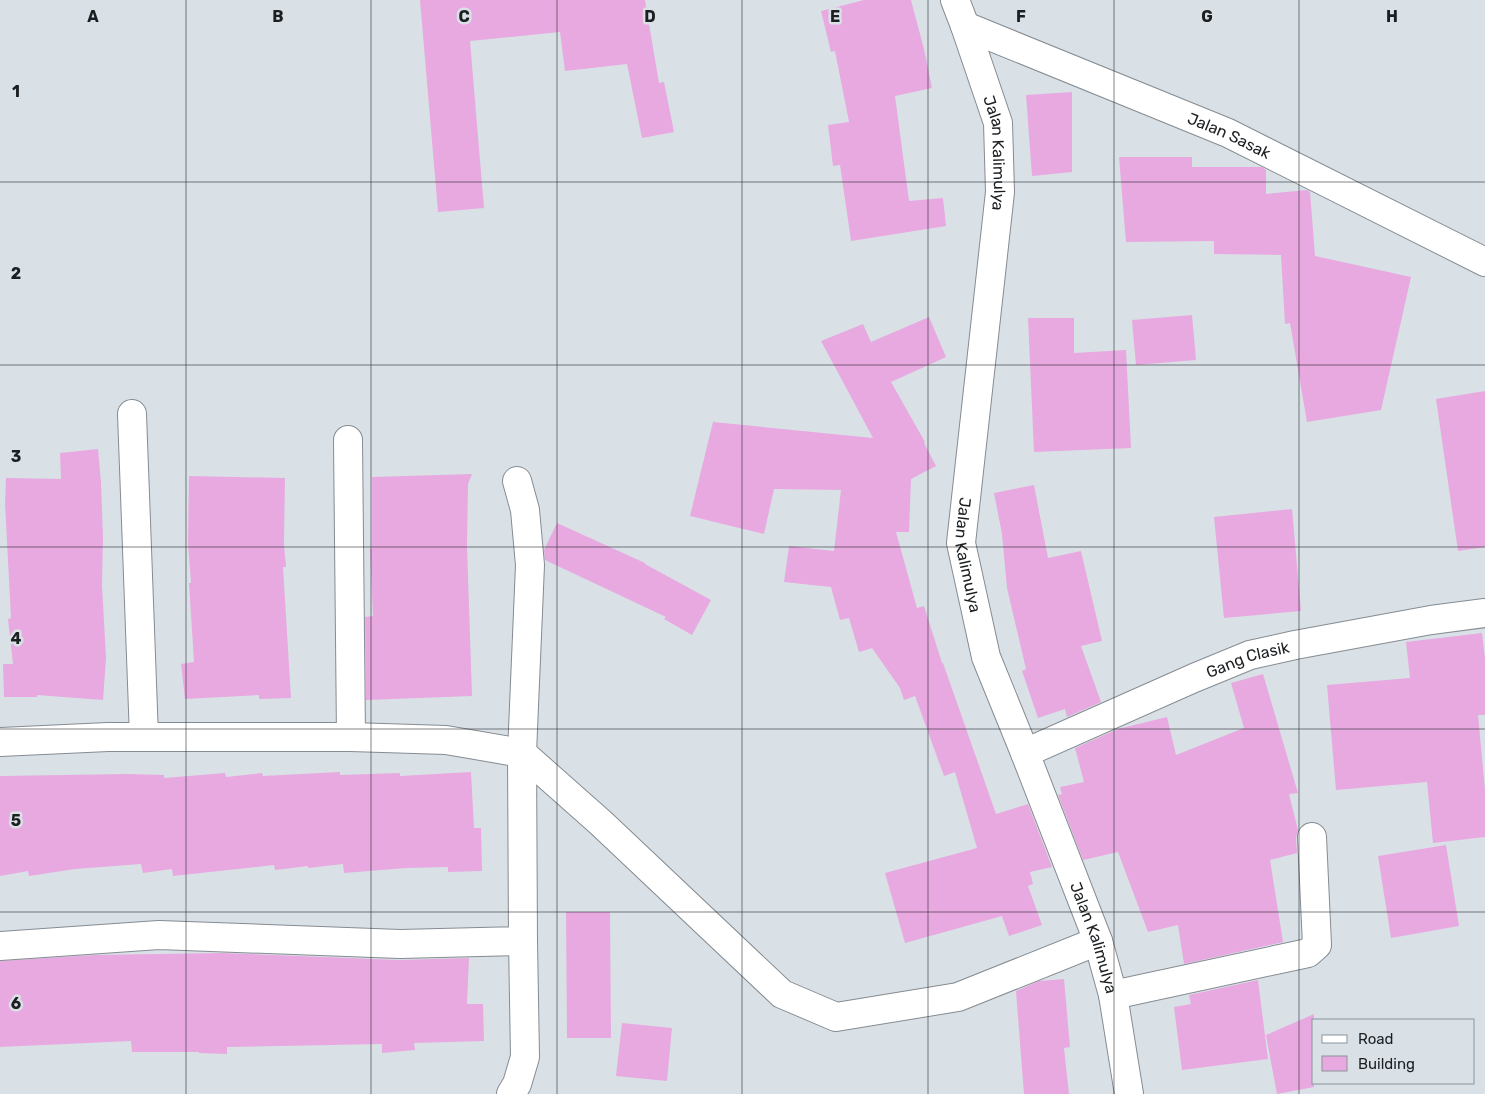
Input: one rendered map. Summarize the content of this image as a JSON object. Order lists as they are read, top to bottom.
{
  "streets": {
    "street": ["Jalan Sasak", "Jalan Kalimulya", "Gang Clasik"]
  },
  "crossings": [
    ["Jalan Sasak", "Jalan Kalimulya"],
    ["Jalan Kalimulya", "Gang Clasik"]
  ],
  "legend": ["Road", "Building"],
  "grid": {
    "columns": [
      "A",
      "B",
      "C",
      "D",
      "E",
      "F",
      "G",
      "H"
    ],
    "rows": [
      "1",
      "2",
      "3",
      "4",
      "5",
      "6"
    ]
  }
}
